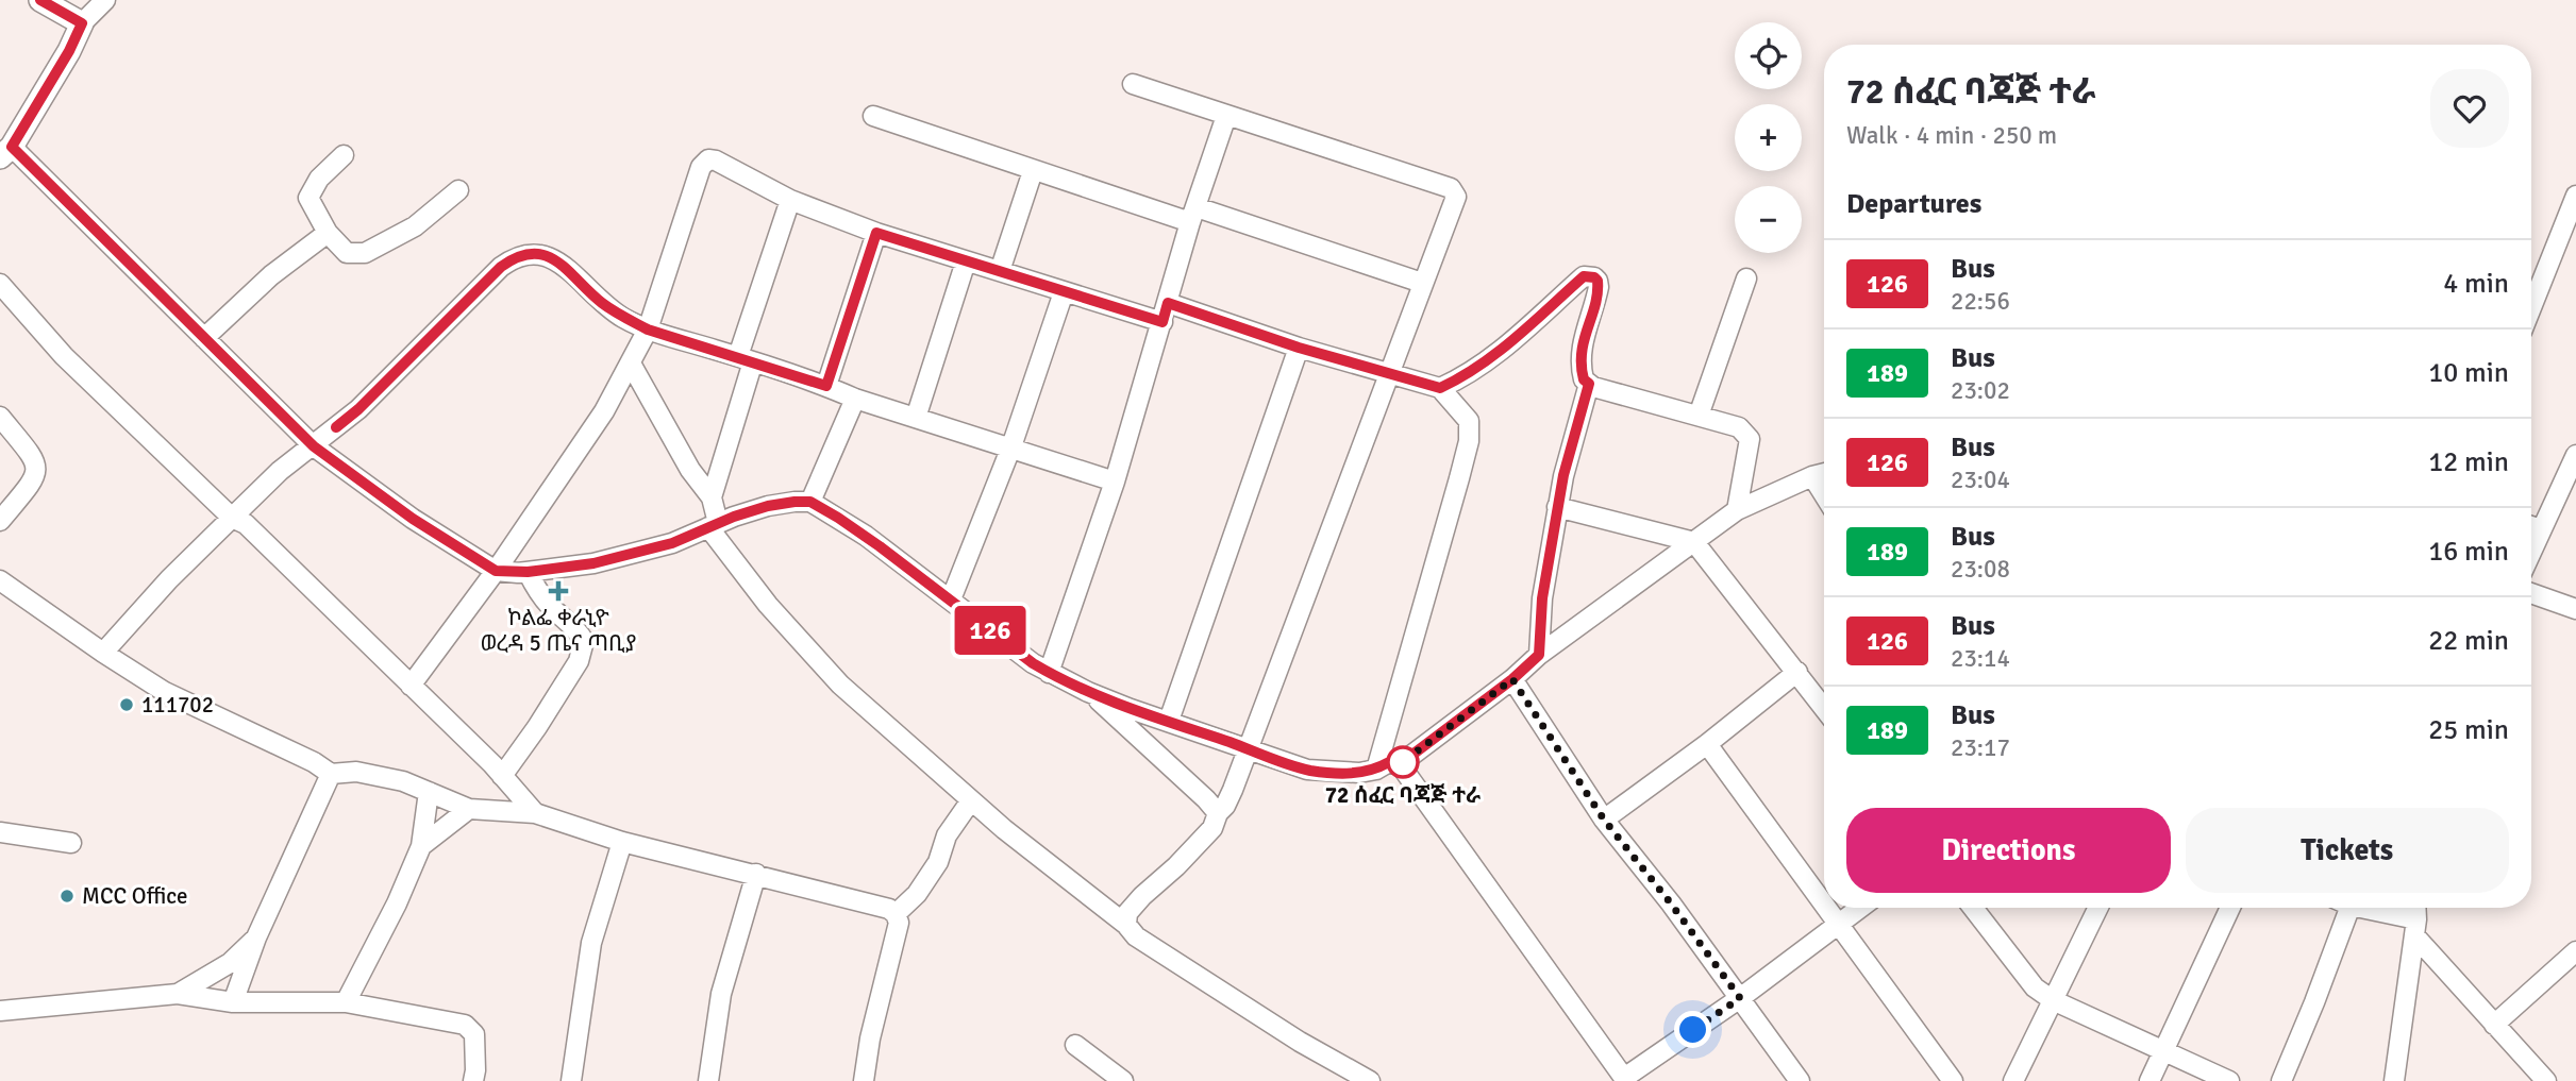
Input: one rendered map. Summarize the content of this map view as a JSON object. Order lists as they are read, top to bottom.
{
  "places": {
    "health": ["ኮልፌ ቀራኒዮ ወረዳ 5 ጤና ጣቢያ"],
    "other": ["111702", "72 ሰፈር ባጃጅ ተራ", "MCC Office"]
  },
  "lines": ["bus line 126"],
  "page": {
    "on_map": "126",
    "map_buttons": ["+", "−"],
    "heading": [
      ["72 ሰፈር ባጃጅ ተራ", "Walk · 4 min · 250 m"],
      "Departures"
    ],
    "list": [
      {
        "mark": "126",
        "name": "Bus",
        "note": "22:56",
        "value": "4 min"
      },
      {
        "mark": "189",
        "name": "Bus",
        "note": "23:02",
        "value": "10 min"
      },
      {
        "mark": "126",
        "name": "Bus",
        "note": "23:04",
        "value": "12 min"
      },
      {
        "mark": "189",
        "name": "Bus",
        "note": "23:08",
        "value": "16 min"
      },
      {
        "mark": "126",
        "name": "Bus",
        "note": "23:14",
        "value": "22 min"
      },
      {
        "mark": "189",
        "name": "Bus",
        "note": "23:17",
        "value": "25 min"
      }
    ],
    "buttons": ["Directions", "Tickets"]
  }
}
